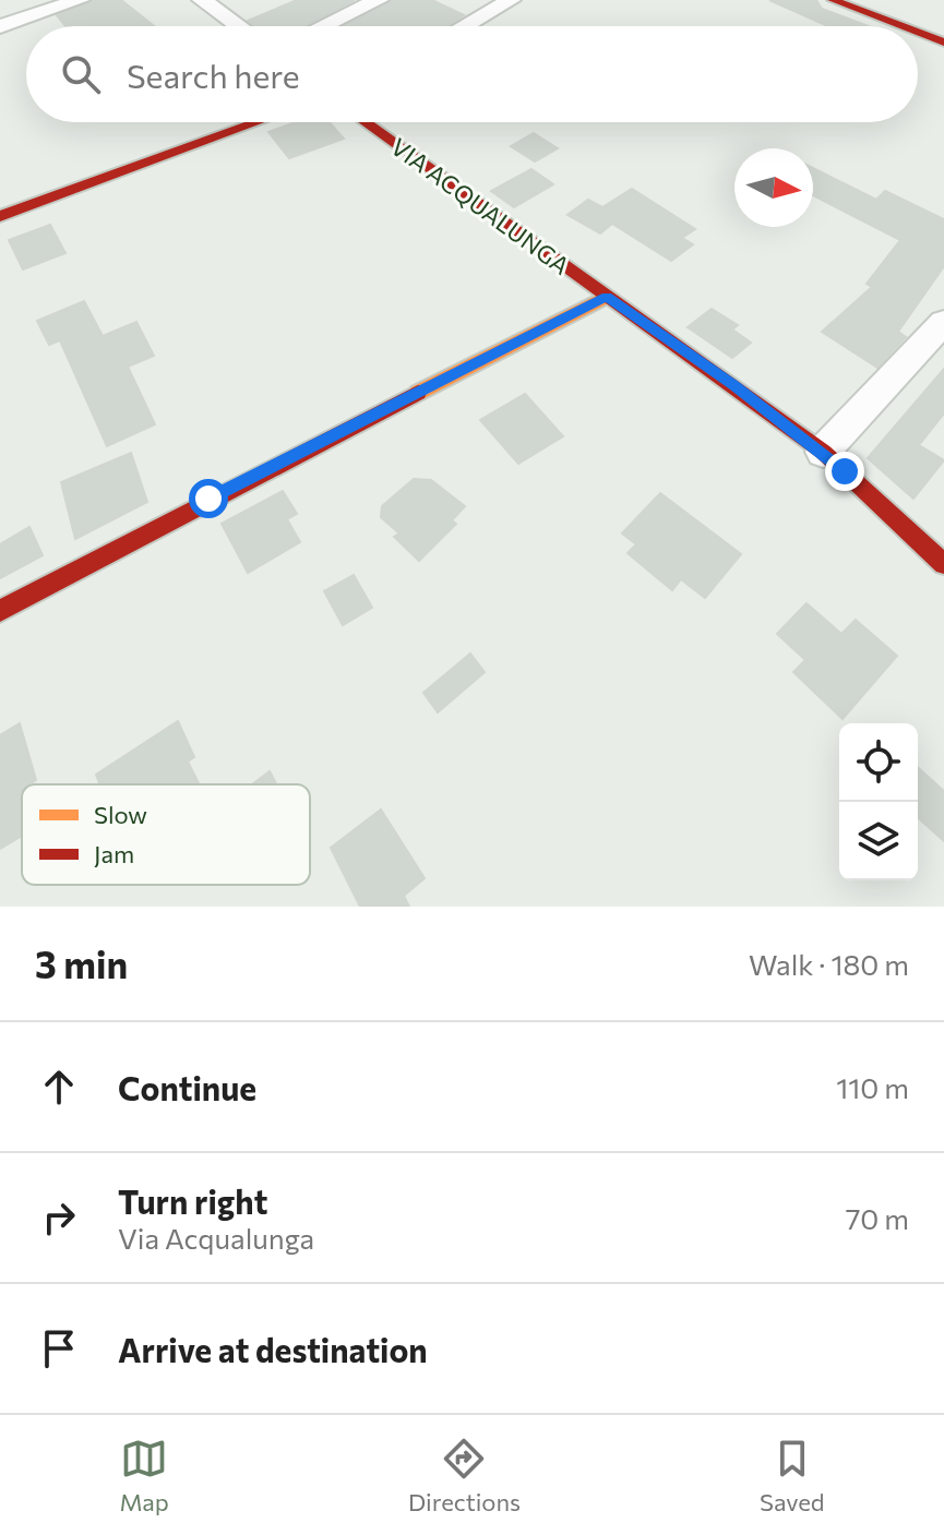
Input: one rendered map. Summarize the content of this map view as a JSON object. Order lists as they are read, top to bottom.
{
  "streets": {
    "street": ["VIA ACQUALUNGA"]
  },
  "legend": ["Slow", "Jam"],
  "north": "right",
  "page": {
    "search": "Search here",
    "heading": ["3 min", "Walk · 180 m"],
    "list": [
      ["Continue", "110 m"],
      ["Turn right", "Via Acqualunga", "70 m"],
      "Arrive at destination"
    ],
    "nav": ["Map", "Directions", "Saved"]
  }
}
